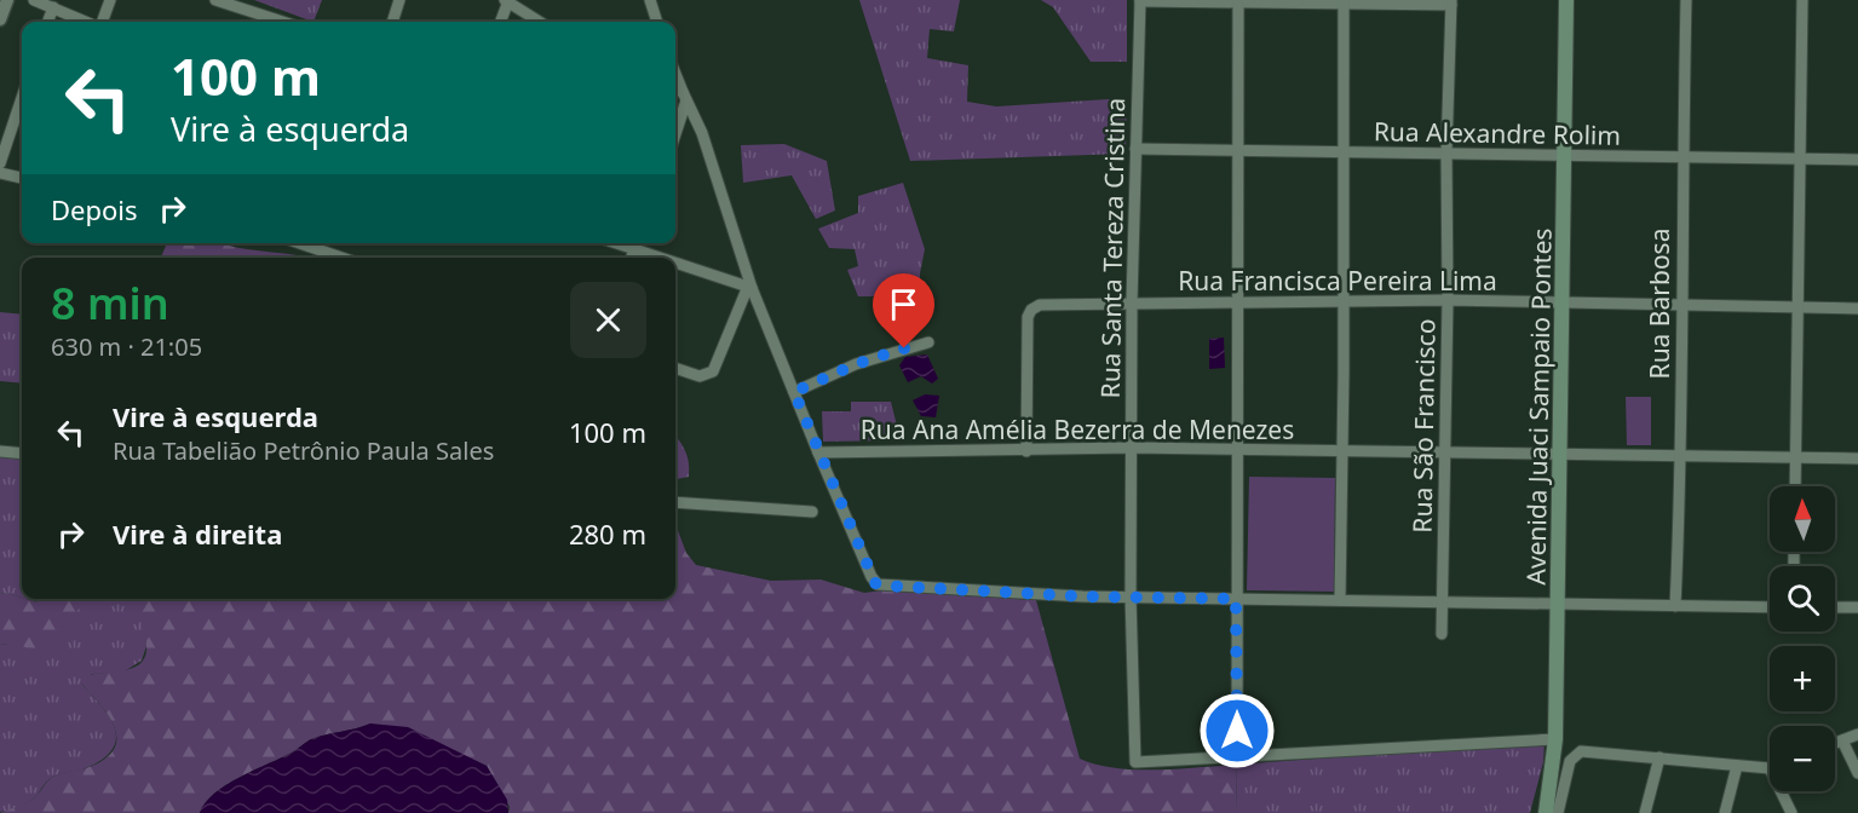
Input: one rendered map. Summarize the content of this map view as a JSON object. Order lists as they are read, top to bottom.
{
  "streets": {
    "main road": ["Avenida Juaci Sampaio Pontes"],
    "street": [
      "Rua Alexandre Rolim",
      "Rua Santa Tereza Cristina",
      "Rua Francisca Pereira Lima",
      "Rua Barbosa",
      "Rua São Francisco",
      "Rua Ana Amélia Bezerra de Menezes"
    ]
  },
  "crossings": [
    ["Rua Alexandre Rolim", "Rua Santa Tereza Cristina"],
    ["Rua Alexandre Rolim", "Rua Barbosa"],
    ["Rua Alexandre Rolim", "Avenida Juaci Sampaio Pontes"],
    ["Rua Alexandre Rolim", "Rua São Francisco"],
    ["Rua Santa Tereza Cristina", "Rua Francisca Pereira Lima"],
    ["Rua Santa Tereza Cristina", "Rua Ana Amélia Bezerra de Menezes"],
    ["Rua Francisca Pereira Lima", "Rua Barbosa"],
    ["Rua Francisca Pereira Lima", "Avenida Juaci Sampaio Pontes"],
    ["Rua Francisca Pereira Lima", "Rua São Francisco"],
    ["Rua Francisca Pereira Lima", "Rua Ana Amélia Bezerra de Menezes"],
    ["Rua Barbosa", "Rua Ana Amélia Bezerra de Menezes"],
    ["Avenida Juaci Sampaio Pontes", "Rua Ana Amélia Bezerra de Menezes"],
    ["Rua São Francisco", "Rua Ana Amélia Bezerra de Menezes"]
  ],
  "north": "top",
  "page": {
    "turn": ["100 m", "Vire à esquerda"],
    "then": "Depois",
    "heading": ["8 min", "630 m · 21:05"],
    "list": [
      {
        "name": "Vire à esquerda",
        "note": "Rua Tabelião Petrônio Paula Sales",
        "value": "100 m"
      },
      {
        "name": "Vire à direita",
        "value": "280 m"
      }
    ],
    "map_buttons": ["+", "−"]
  }
}
